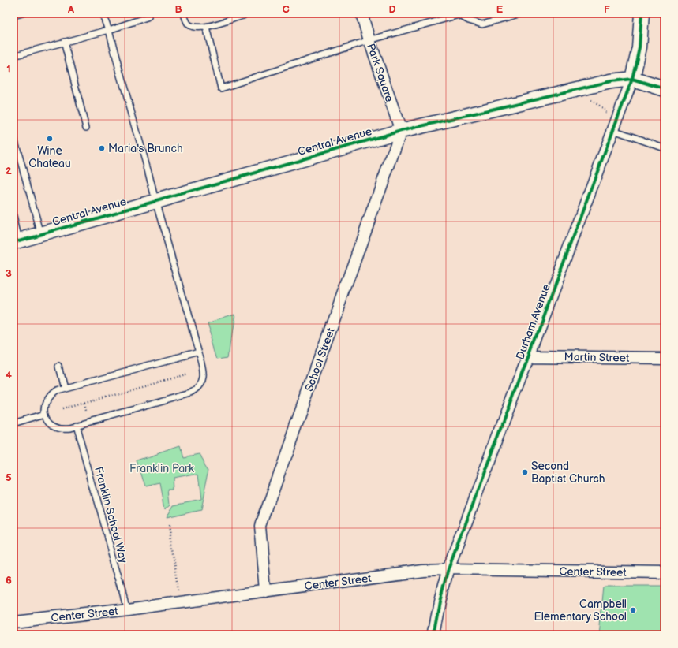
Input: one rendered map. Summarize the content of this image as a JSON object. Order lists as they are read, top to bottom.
{
  "streets": {
    "street": [
      "Park Square",
      "Central Avenue",
      "Durham Avenue",
      "Martin Street",
      "School Street",
      "Center Street"
    ],
    "lane": ["Franklin School Way"]
  },
  "crossings": [
    ["Park Square", "Central Avenue"],
    ["Park Square", "School Street"],
    ["Central Avenue", "Durham Avenue"],
    ["Central Avenue", "School Street"],
    ["Durham Avenue", "Martin Street"],
    ["Durham Avenue", "Center Street"],
    ["School Street", "Center Street"],
    ["Franklin School Way", "Center Street"]
  ],
  "parks": ["Franklin Park"],
  "places": [
    "Wine Chateau",
    "Maria's Brunch",
    "Second Baptist Church",
    "Campbell Elementary School"
  ],
  "grid": {
    "columns": [
      "A",
      "B",
      "C",
      "D",
      "E",
      "F"
    ],
    "rows": [
      "1",
      "2",
      "3",
      "4",
      "5",
      "6"
    ]
  }
}
